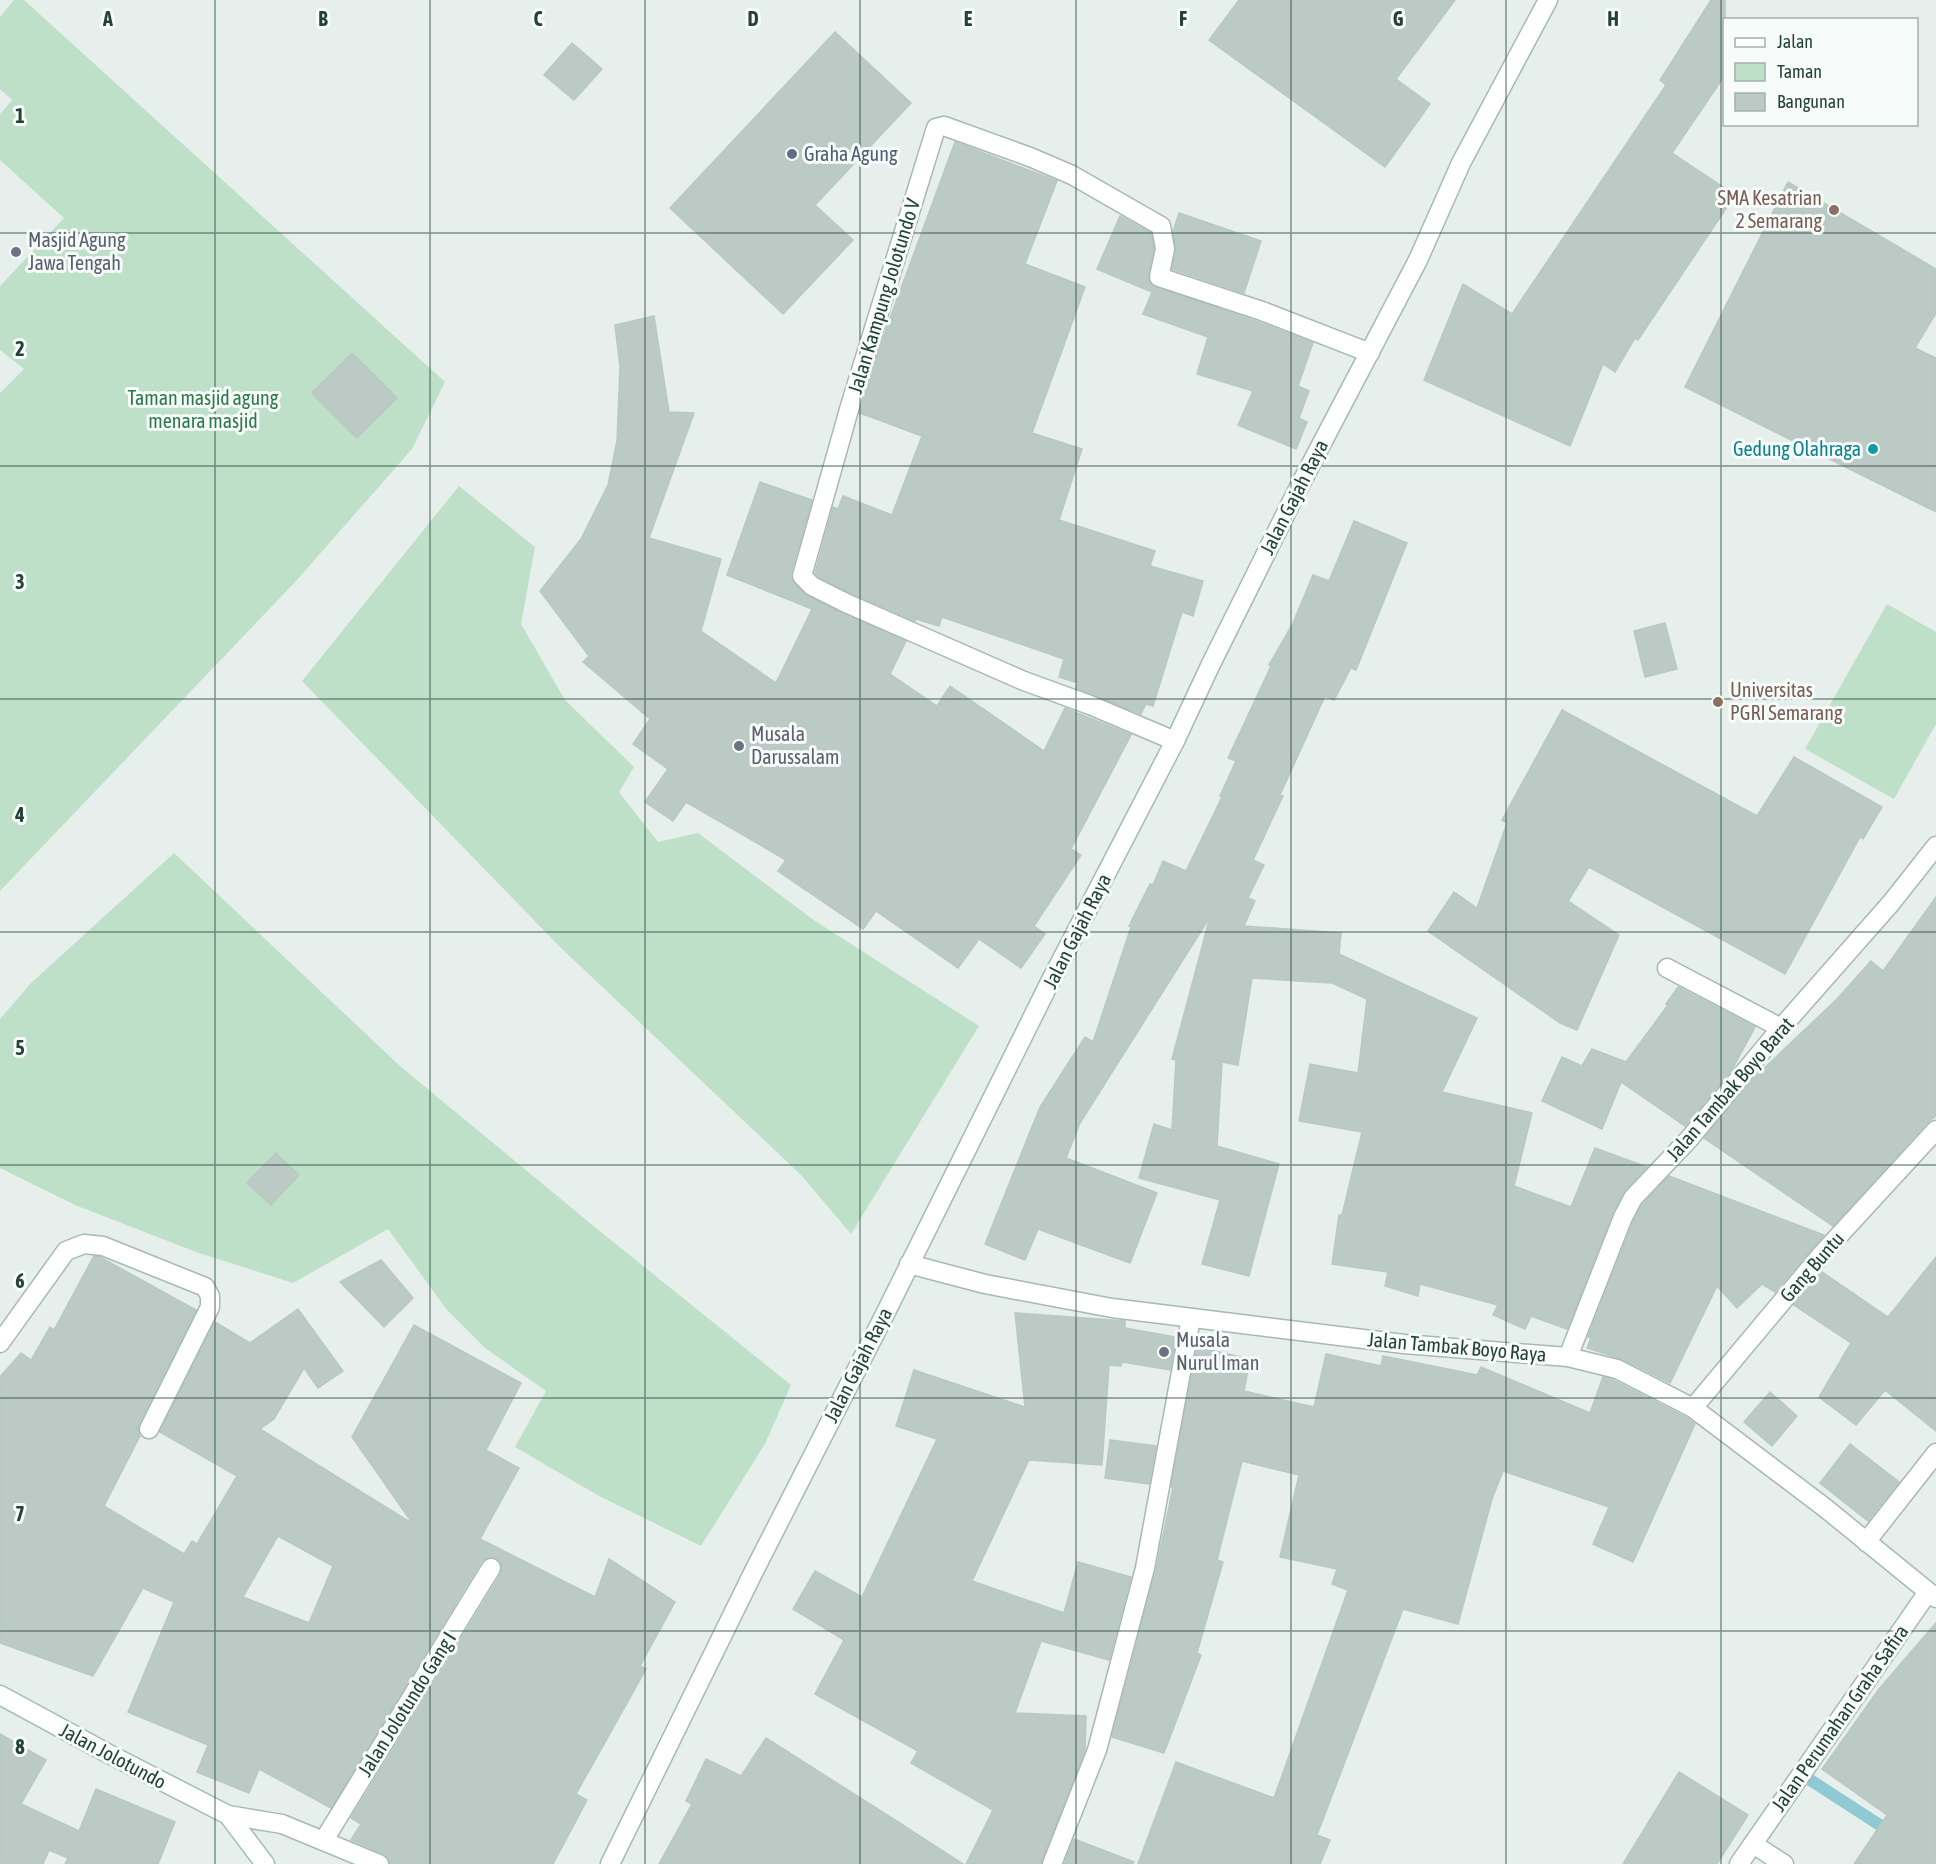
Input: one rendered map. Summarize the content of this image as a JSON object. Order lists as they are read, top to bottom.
{
  "streets": {
    "street": [
      "Jalan Kampung Jolotundo V",
      "Jalan Gajah Raya",
      "Jalan Tambak Boyo Barat",
      "Gang Buntu",
      "Jalan Tambak Boyo Raya",
      "Jalan Jolotundo Gang I",
      "Jalan Perumahan Graha Safira",
      "Jalan Jolotundo"
    ]
  },
  "crossings": [
    ["Jalan Kampung Jolotundo V", "Jalan Gajah Raya"],
    ["Jalan Gajah Raya", "Jalan Tambak Boyo Raya"],
    ["Jalan Tambak Boyo Barat", "Jalan Tambak Boyo Raya"],
    ["Gang Buntu", "Jalan Tambak Boyo Raya"],
    ["Jalan Tambak Boyo Raya", "Jalan Perumahan Graha Safira"],
    ["Jalan Jolotundo Gang I", "Jalan Jolotundo"]
  ],
  "parks": ["Taman masjid agung menara masjid"],
  "places": [
    "Graha Agung",
    "SMA Kesatrian 2 Semarang",
    "Masjid Agung Jawa Tengah",
    "Gedung Olahraga",
    "Universitas PGRI Semarang",
    "Musala Darussalam",
    "Musala Nurul Iman"
  ],
  "legend": ["Jalan", "Taman", "Bangunan"],
  "grid": {
    "columns": [
      "A",
      "B",
      "C",
      "D",
      "E",
      "F",
      "G",
      "H"
    ],
    "rows": [
      "1",
      "2",
      "3",
      "4",
      "5",
      "6",
      "7",
      "8"
    ]
  }
}
